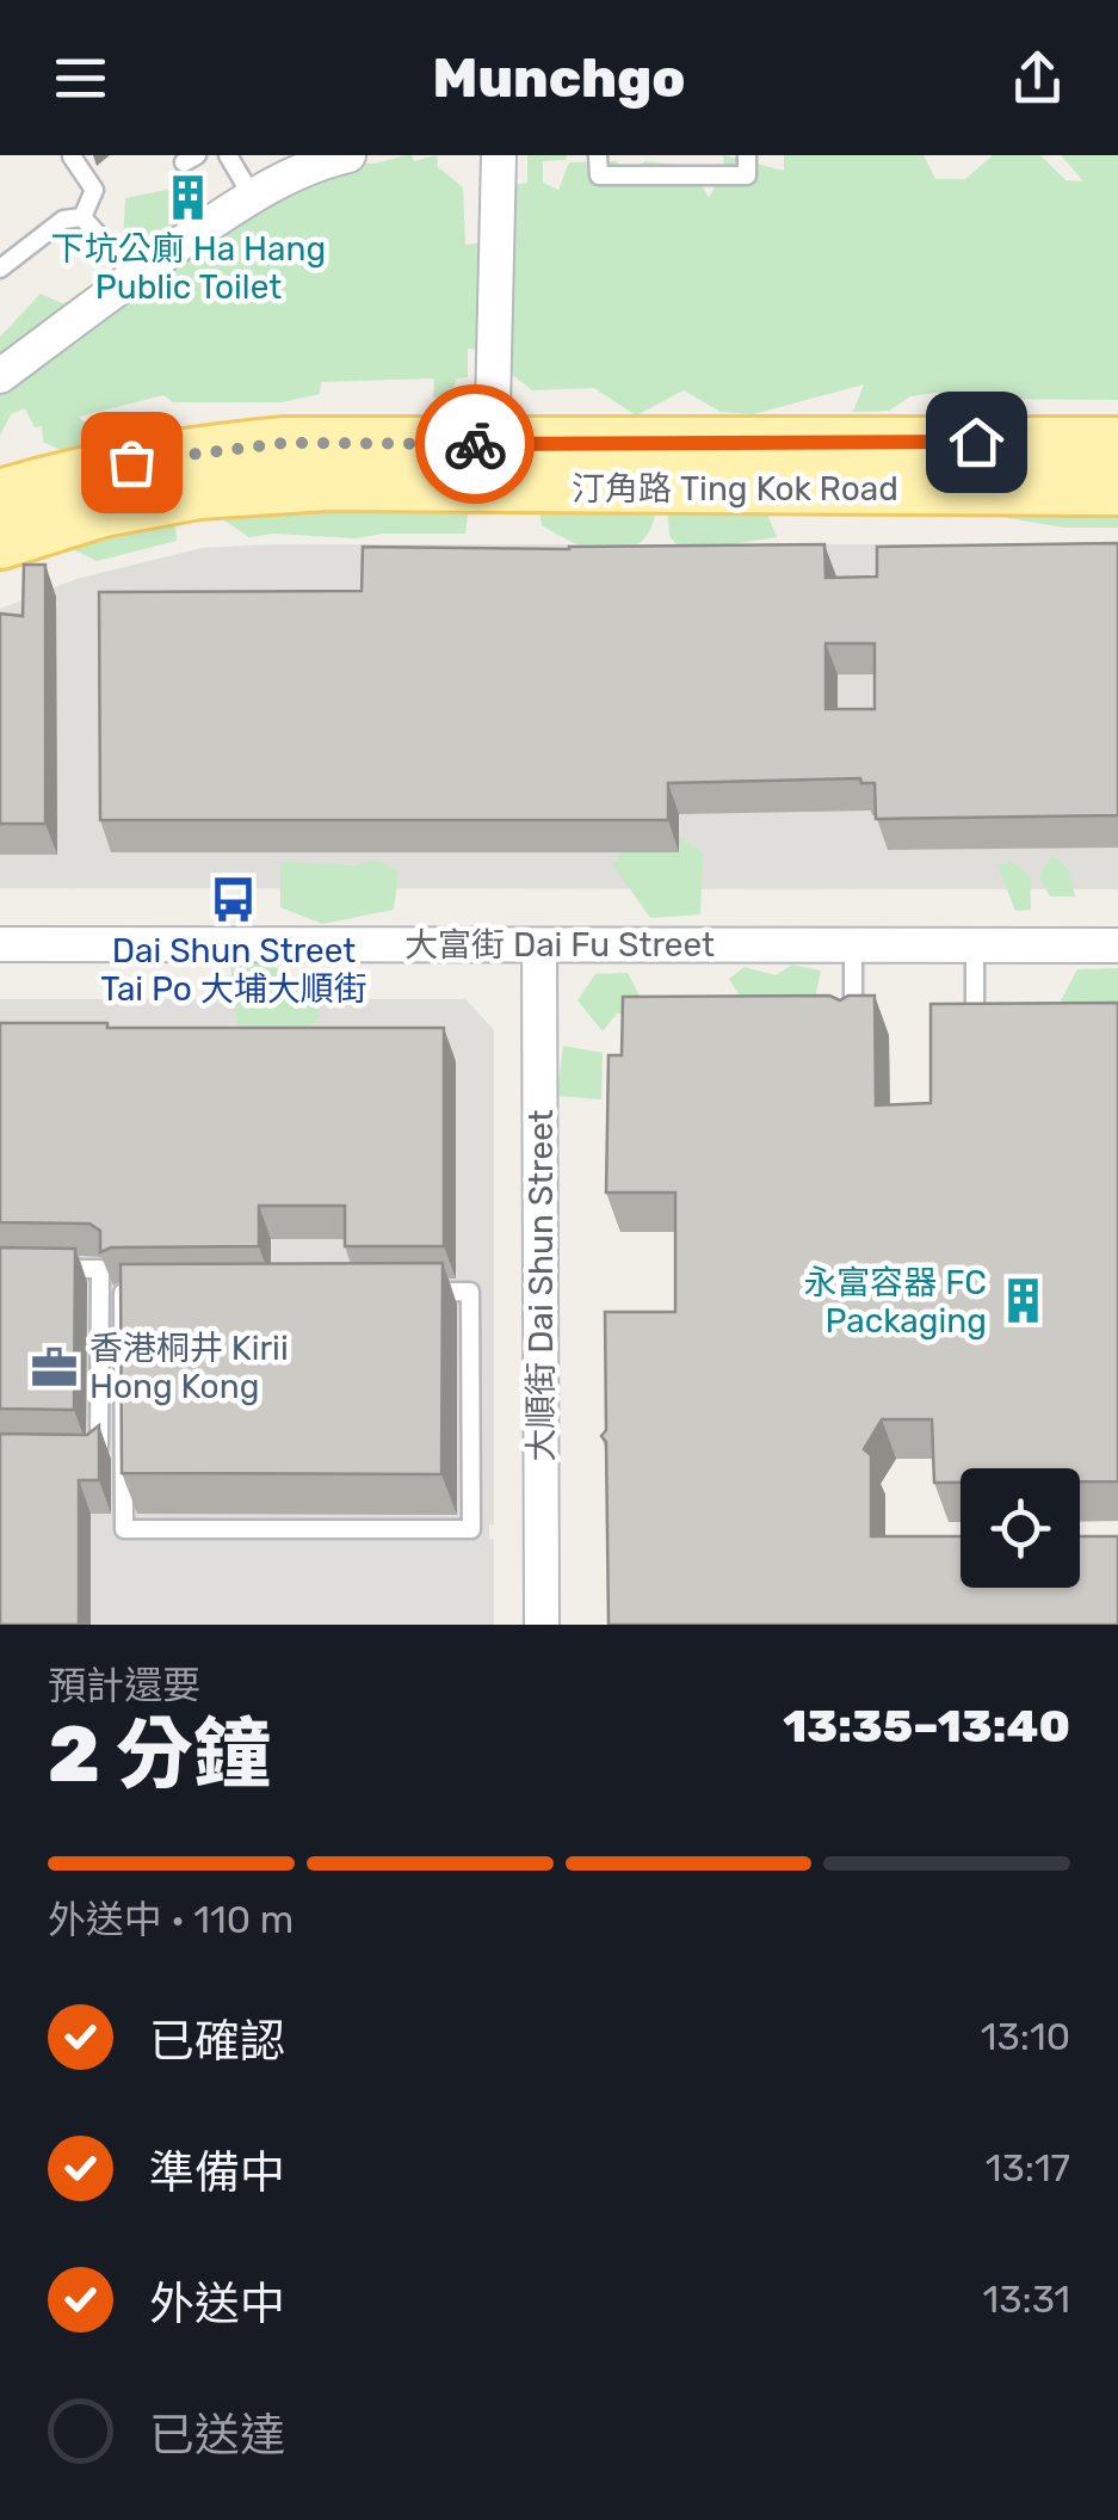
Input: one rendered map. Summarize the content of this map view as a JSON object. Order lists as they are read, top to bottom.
{
  "streets": {
    "main road": ["汀角路 Ting Kok Road"],
    "street": ["大富街 Dai Fu Street", "大順街 Dai Shun Street"]
  },
  "crossings": [
    ["大富街 Dai Fu Street", "大順街 Dai Shun Street"]
  ],
  "places": {
    "building": ["下坑公廁 Ha Hang Public Toilet", "永富容器 FC Packaging"],
    "bus stop": ["Dai Shun Street Tai Po 大埔大順街"],
    "office": ["香港桐井 Kirii Hong Kong"]
  },
  "page": {
    "header": "Munchgo",
    "heading": ["2 分鐘", "預計還要", "13:35–13:40"],
    "bar": "外送中 · 110 m",
    "list": [
      ["已確認", "13:10"],
      ["準備中", "13:17"],
      ["外送中", "13:31"],
      "已送達"
    ]
  }
}
